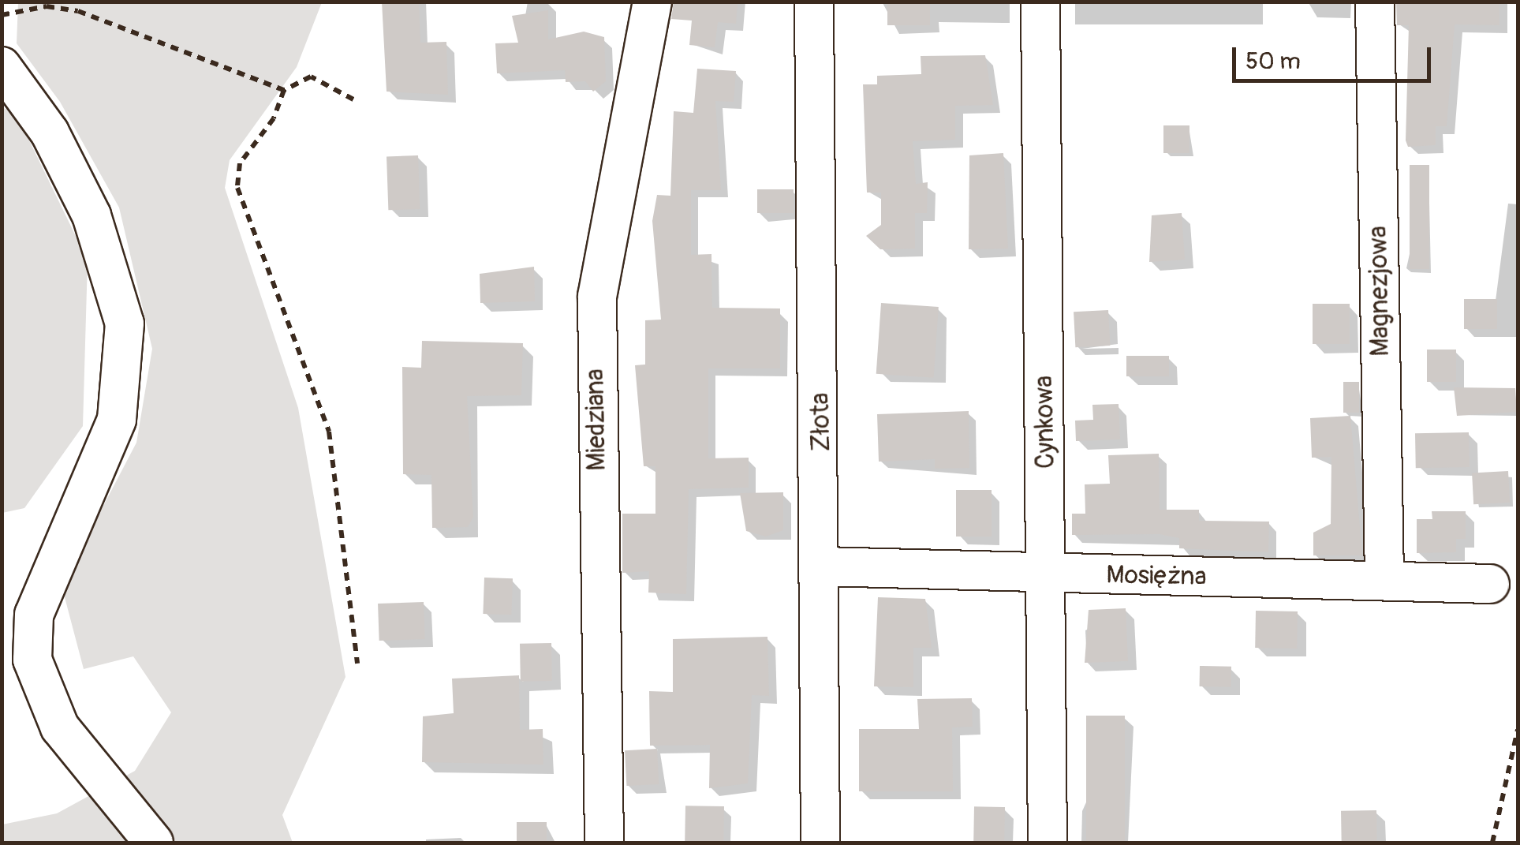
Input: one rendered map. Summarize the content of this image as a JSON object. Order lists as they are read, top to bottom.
{
  "streets": {
    "street": [
      "Magnezjowa",
      "Miedziana",
      "Złota",
      "Cynkowa",
      "Mosiężna"
    ]
  },
  "crossings": [
    ["Magnezjowa", "Mosiężna"],
    ["Złota", "Mosiężna"],
    ["Cynkowa", "Mosiężna"]
  ],
  "scale_bar": "50 m"
}
